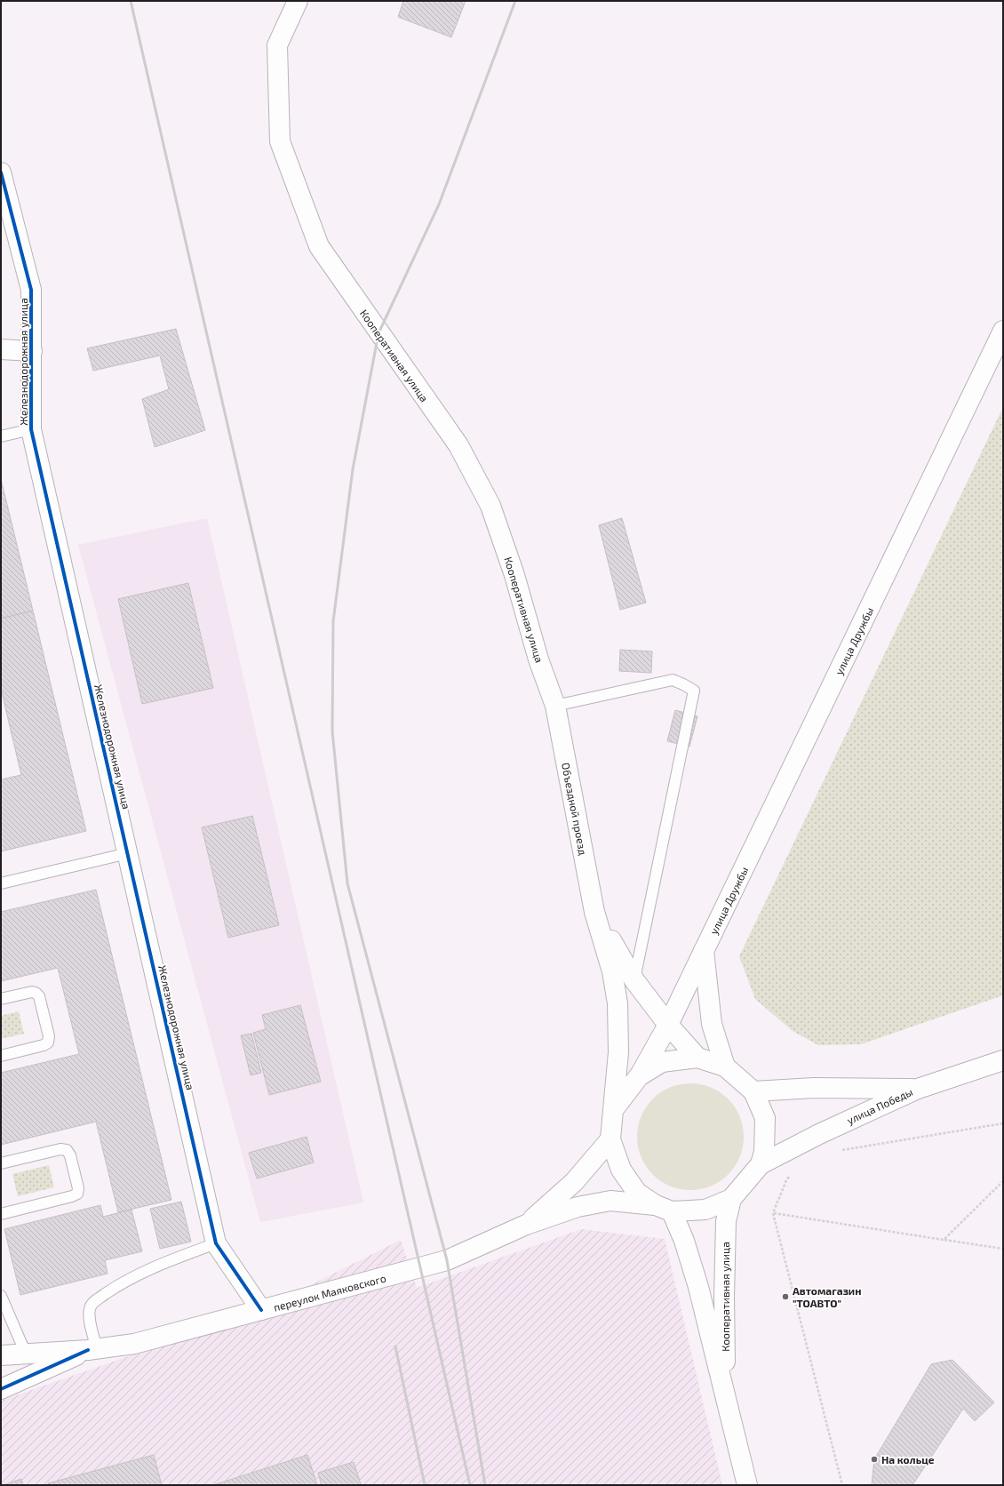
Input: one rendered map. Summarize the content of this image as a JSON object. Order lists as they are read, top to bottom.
{
  "streets": {
    "main road": [
      "Кооперативная улица",
      "Железнодорожная улица",
      "улица Дружбы",
      "Объездной проезд",
      "улица Победы",
      "переулок Маяковского"
    ]
  },
  "crossings": [
    ["Кооперативная улица", "Объездной проезд"],
    ["Железнодорожная улица", "переулок Маяковского"]
  ],
  "places": ["Автомагазин \"ТОАВТО\"", "На кольце"]
}
